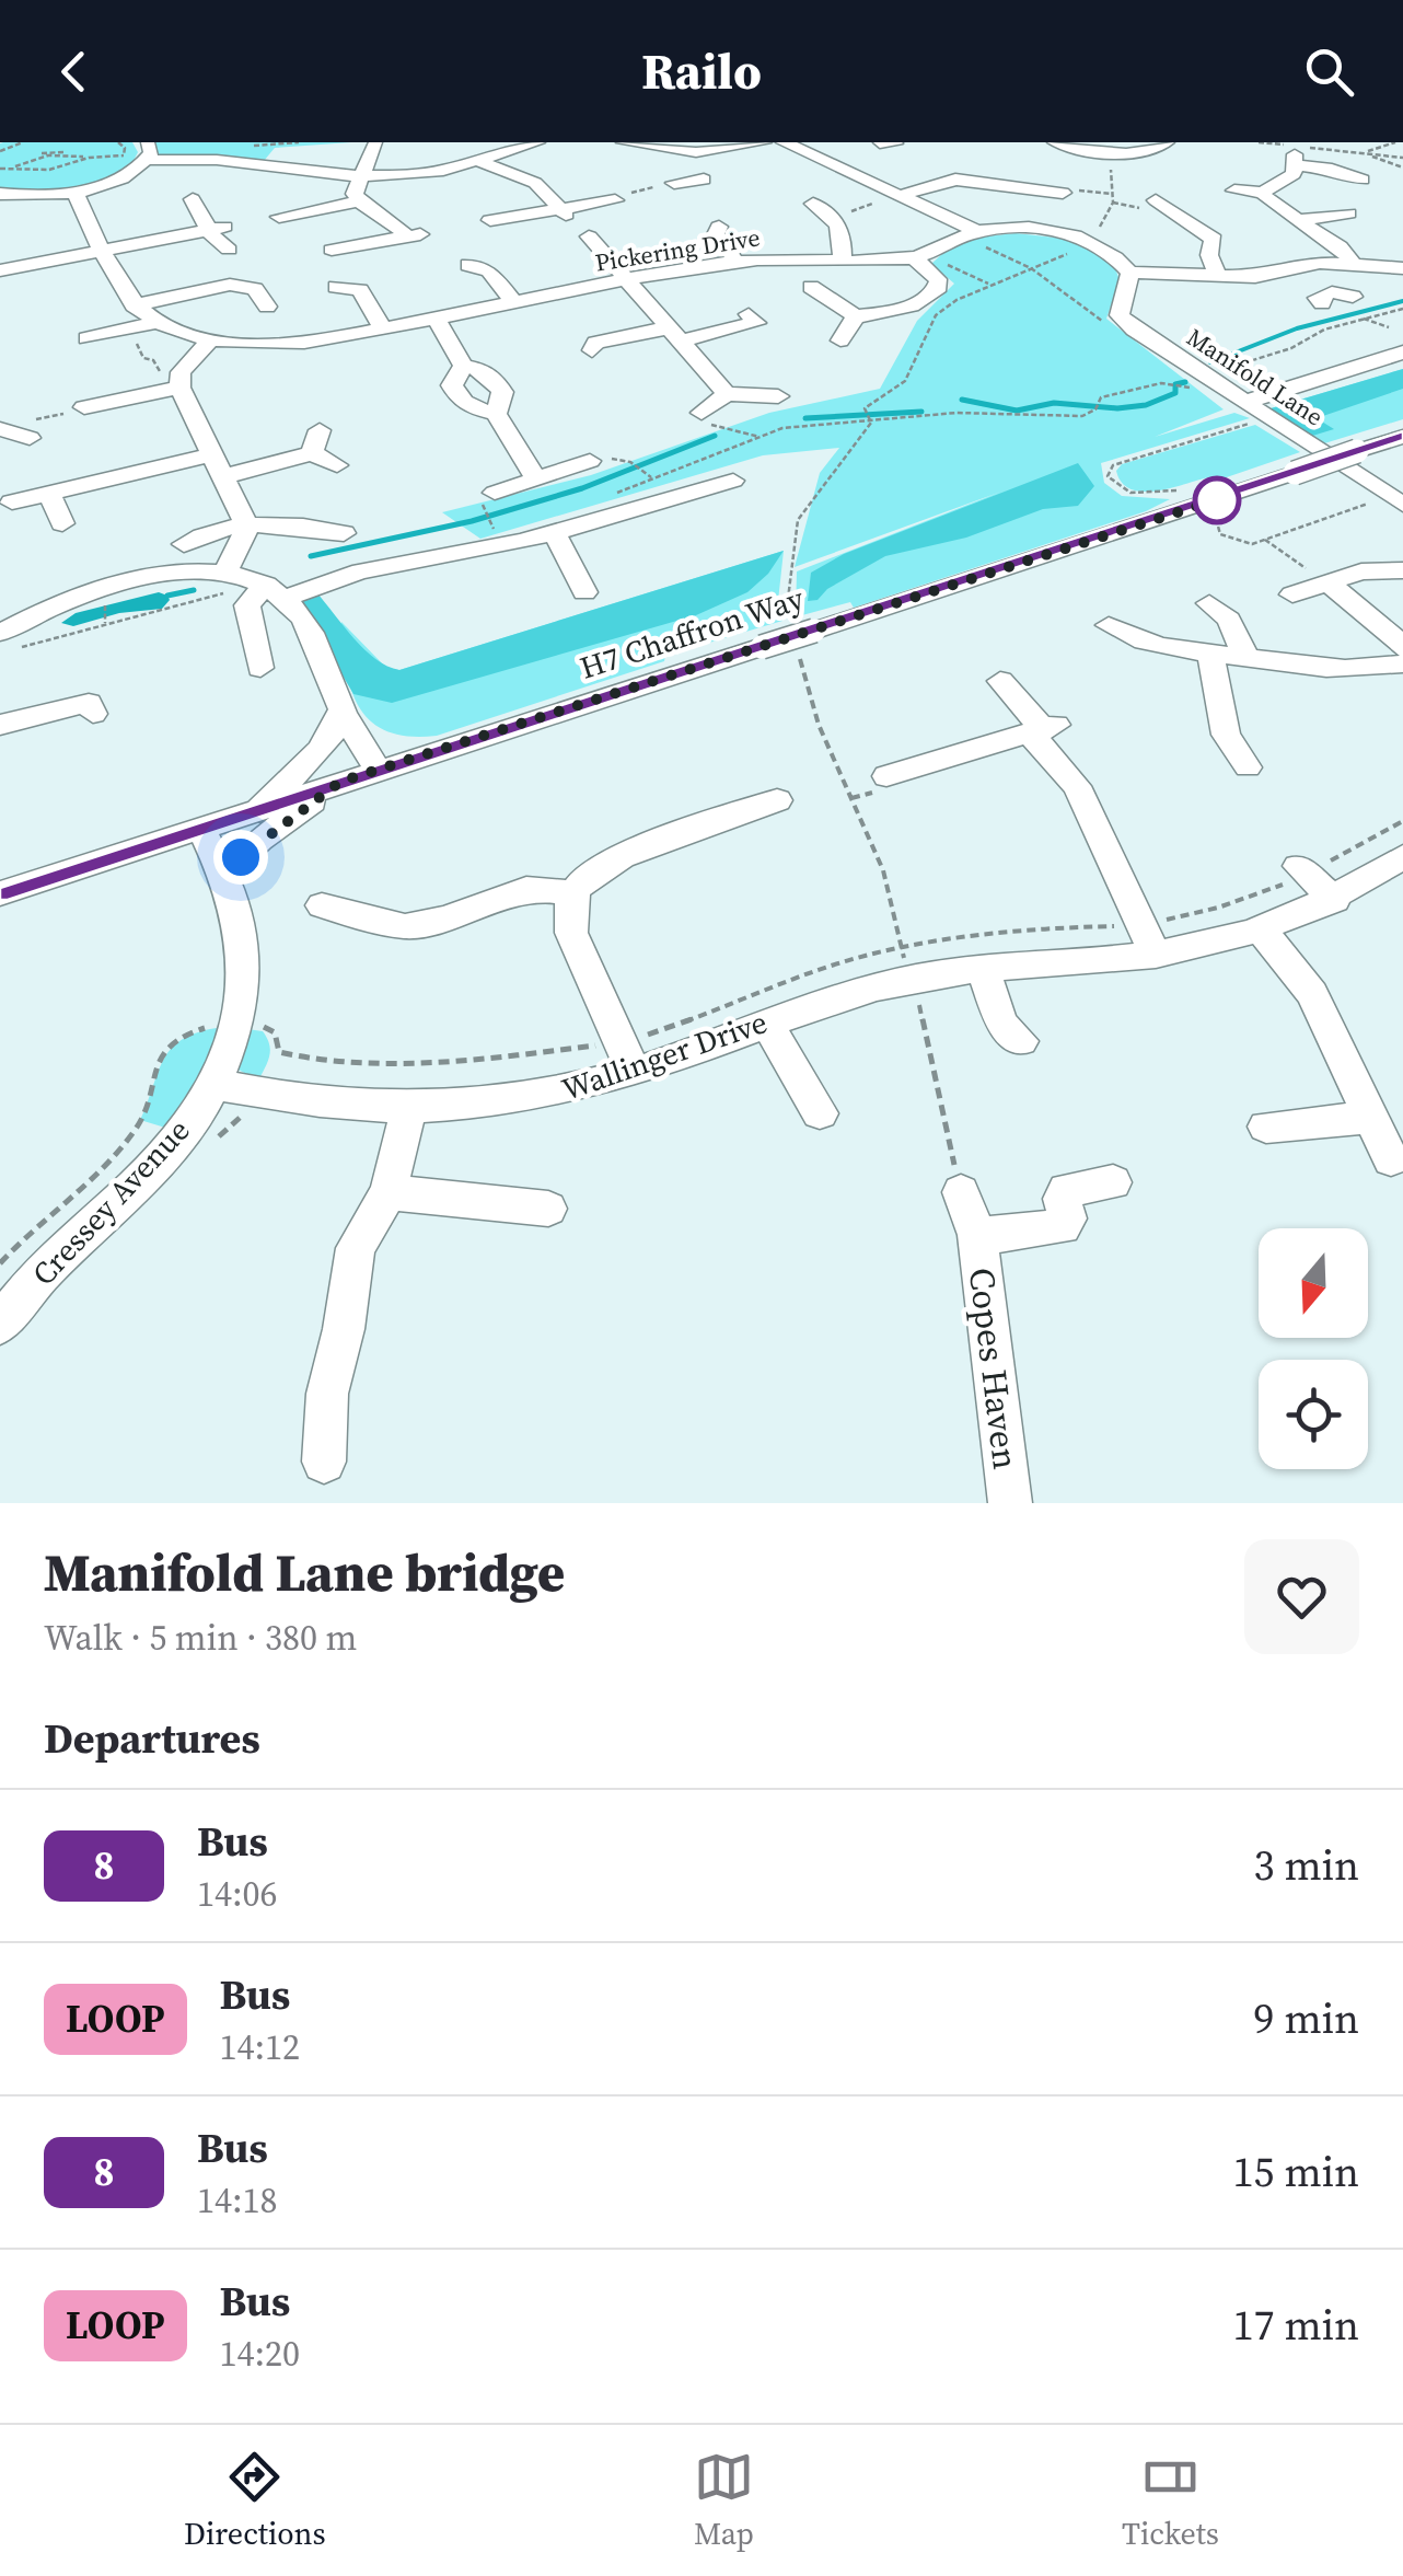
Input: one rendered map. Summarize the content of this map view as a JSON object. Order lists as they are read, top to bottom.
{
  "streets": {
    "street": [
      "Pickering Drive",
      "Manifold Lane",
      "H7 Chaffron Way",
      "Wallinger Drive",
      "Cressey Avenue",
      "Copes Haven"
    ]
  },
  "crossings": [
    ["Pickering Drive", "Manifold Lane"],
    ["H7 Chaffron Way", "Cressey Avenue"],
    ["Wallinger Drive", "Cressey Avenue"]
  ],
  "lines": ["bus line 8"],
  "north": "bottom",
  "page": {
    "header": "Railo",
    "heading": [
      ["Manifold Lane bridge", "Walk · 5 min · 380 m"],
      "Departures"
    ],
    "list": [
      {
        "mark": "8",
        "name": "Bus",
        "note": "14:06",
        "value": "3 min"
      },
      {
        "mark": "LOOP",
        "name": "Bus",
        "note": "14:12",
        "value": "9 min"
      },
      {
        "mark": "8",
        "name": "Bus",
        "note": "14:18",
        "value": "15 min"
      },
      {
        "mark": "LOOP",
        "name": "Bus",
        "note": "14:20",
        "value": "17 min"
      }
    ],
    "tabs": ["Directions", "Map", "Tickets"]
  }
}
